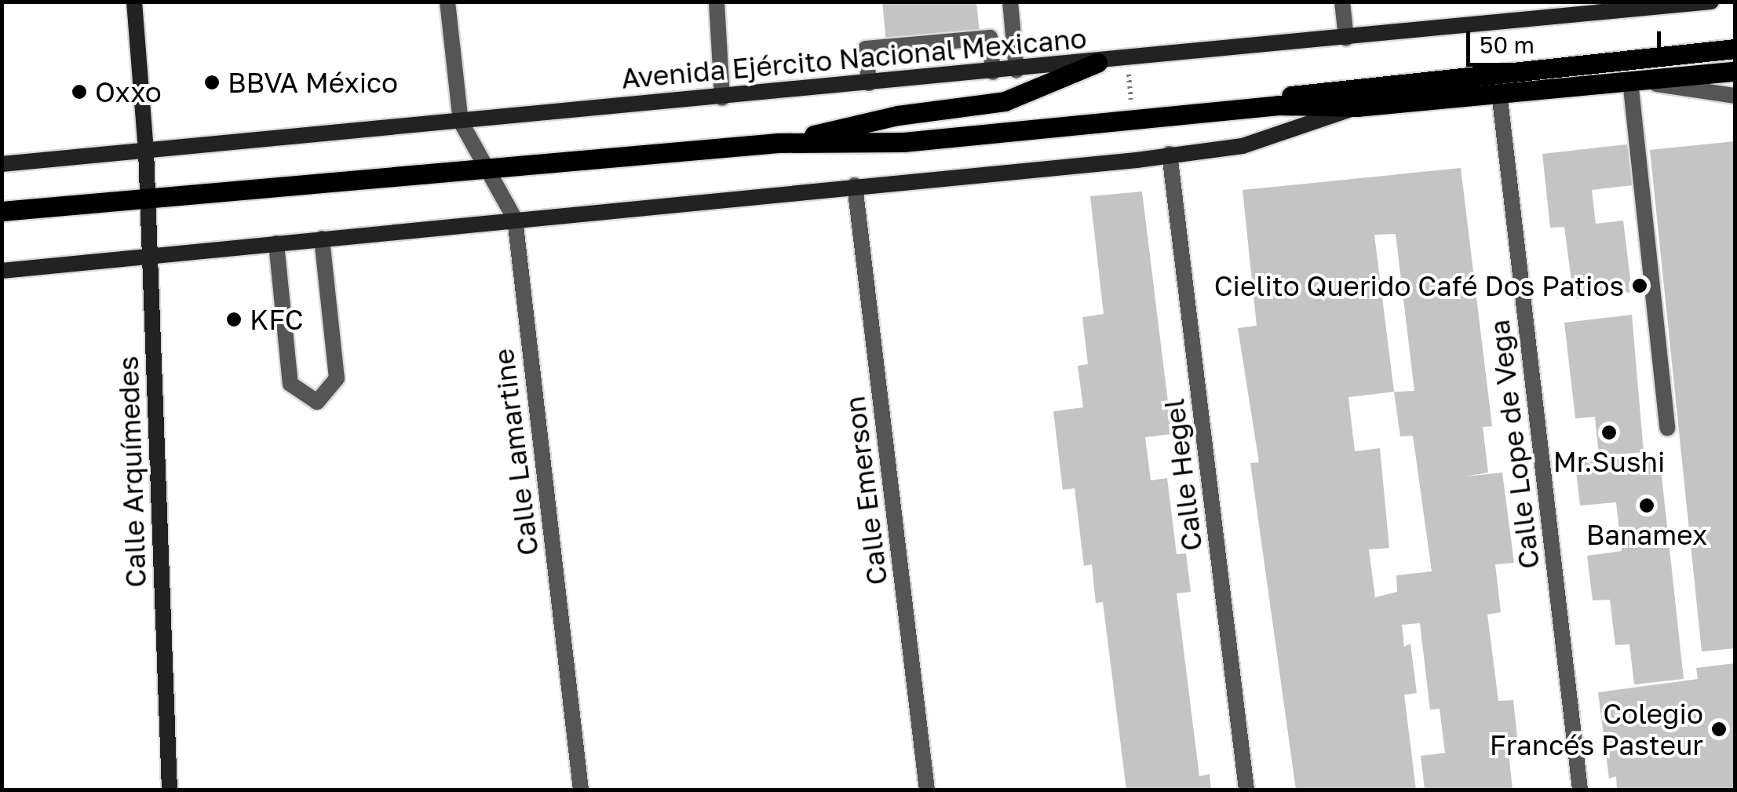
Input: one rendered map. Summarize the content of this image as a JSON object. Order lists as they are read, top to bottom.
{
  "streets": {
    "main road": ["Avenida Ejército Nacional Mexicano", "Calle Arquímedes"],
    "street": [
      "Calle Lope de Vega",
      "Calle Lamartine",
      "Calle Hegel",
      "Calle Emerson"
    ]
  },
  "crossings": [
    ["Avenida Ejército Nacional Mexicano", "Calle Lamartine"],
    ["Avenida Ejército Nacional Mexicano", "Calle Arquímedes"]
  ],
  "places": [
    "BBVA México",
    "Oxxo",
    "Cielito Querido Café Dos Patios",
    "KFC",
    "Mr.Sushi",
    "Banamex",
    "Colegio Francés Pasteur"
  ],
  "scale_bar": "50 m"
}
